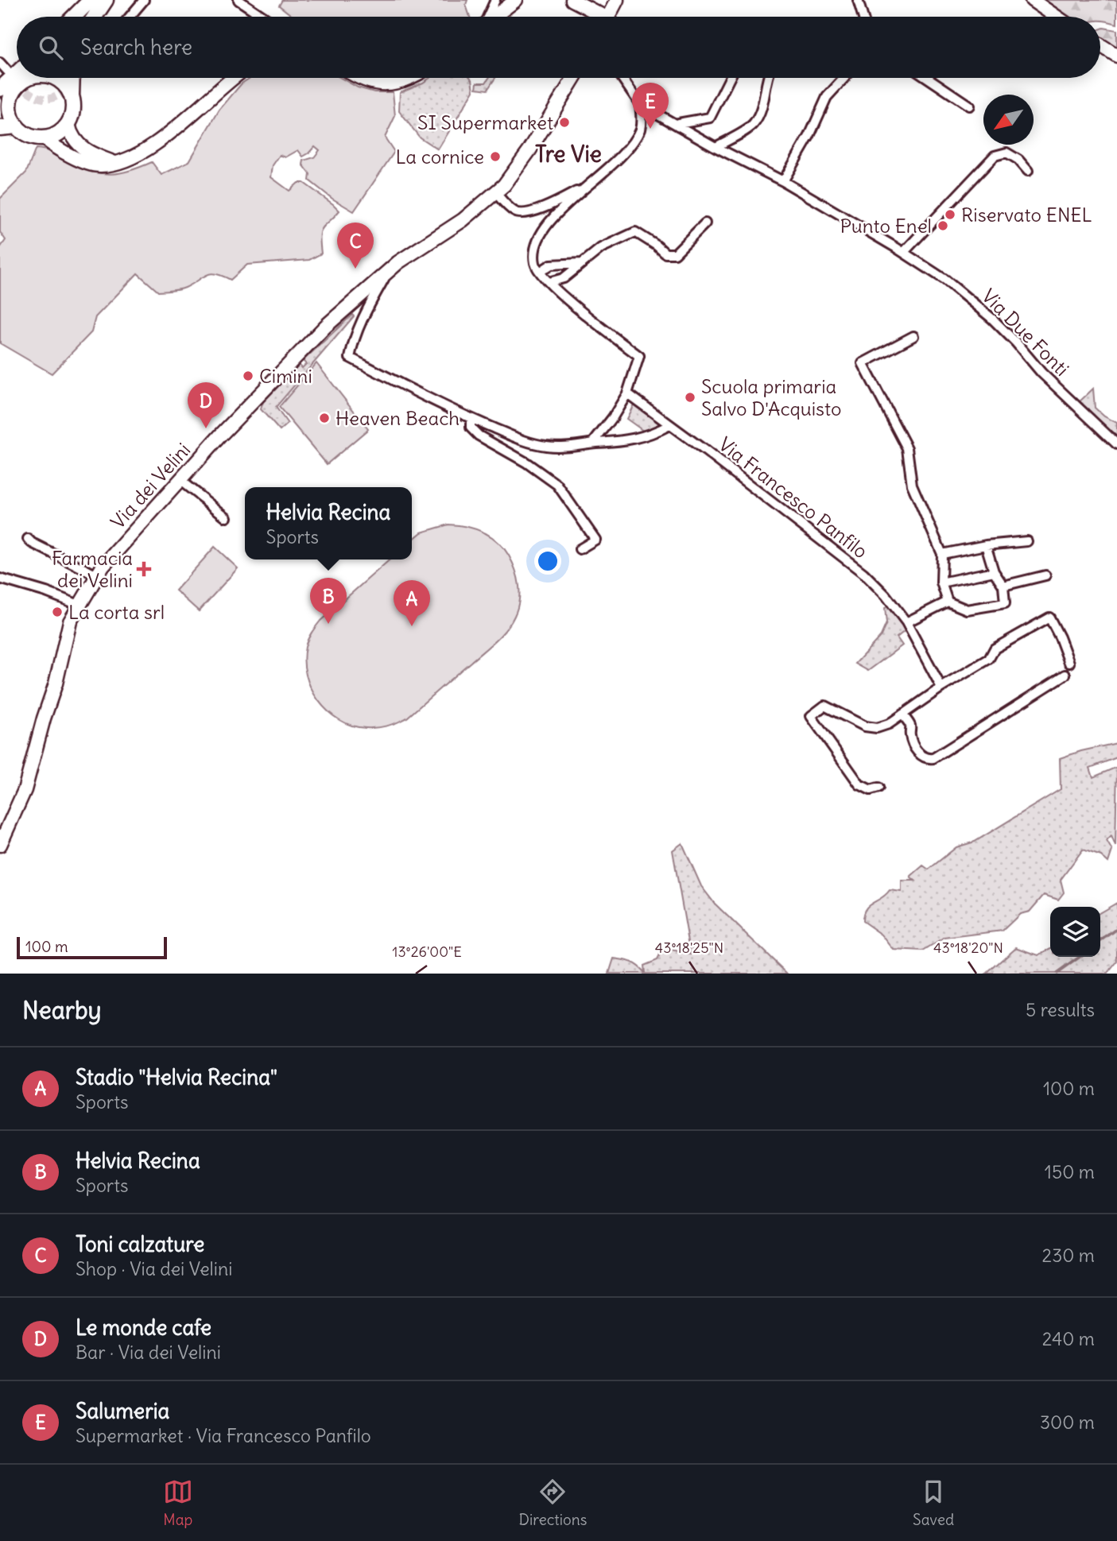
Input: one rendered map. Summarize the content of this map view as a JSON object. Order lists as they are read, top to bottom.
{
  "streets": {
    "street": ["Via Due Fonti", "Via dei Velini", "Via Francesco Panfilo"]
  },
  "districts": ["Tre Vie"],
  "places": {
    "other": [
      "SI Supermarket",
      "La cornice",
      "Riservato ENEL",
      "Punto Enel",
      "Cimini",
      "Scuola primaria Salvo D'Acquisto",
      "Heaven Beach",
      "La corta srl"
    ],
    "health": ["Farmacia dei Velini"]
  },
  "scale_bar": "100 m",
  "north": "bottom left",
  "page": {
    "search": "Search here",
    "pins": [
      "E",
      "C",
      "D",
      "B",
      "A"
    ],
    "popup": ["Helvia Recina", "Sports"],
    "scale": "100 m",
    "heading": ["Nearby", "5 results"],
    "list": [
      {
        "mark": "A",
        "name": "Stadio \"Helvia Recina\"",
        "note": "Sports",
        "value": "100 m"
      },
      {
        "mark": "B",
        "name": "Helvia Recina",
        "note": "Sports",
        "value": "150 m"
      },
      {
        "mark": "C",
        "name": "Toni calzature",
        "note": "Shop · Via dei Velini",
        "value": "230 m"
      },
      {
        "mark": "D",
        "name": "Le monde cafe",
        "note": "Bar · Via dei Velini",
        "value": "240 m"
      },
      {
        "mark": "E",
        "name": "Salumeria",
        "note": "Supermarket · Via Francesco Panfilo",
        "value": "300 m"
      }
    ],
    "nav": ["Map", "Directions", "Saved"]
  },
  "coordinates": ["43°18'25\"N", "43°18'20\"N", "13°26'00\"E"]
}
